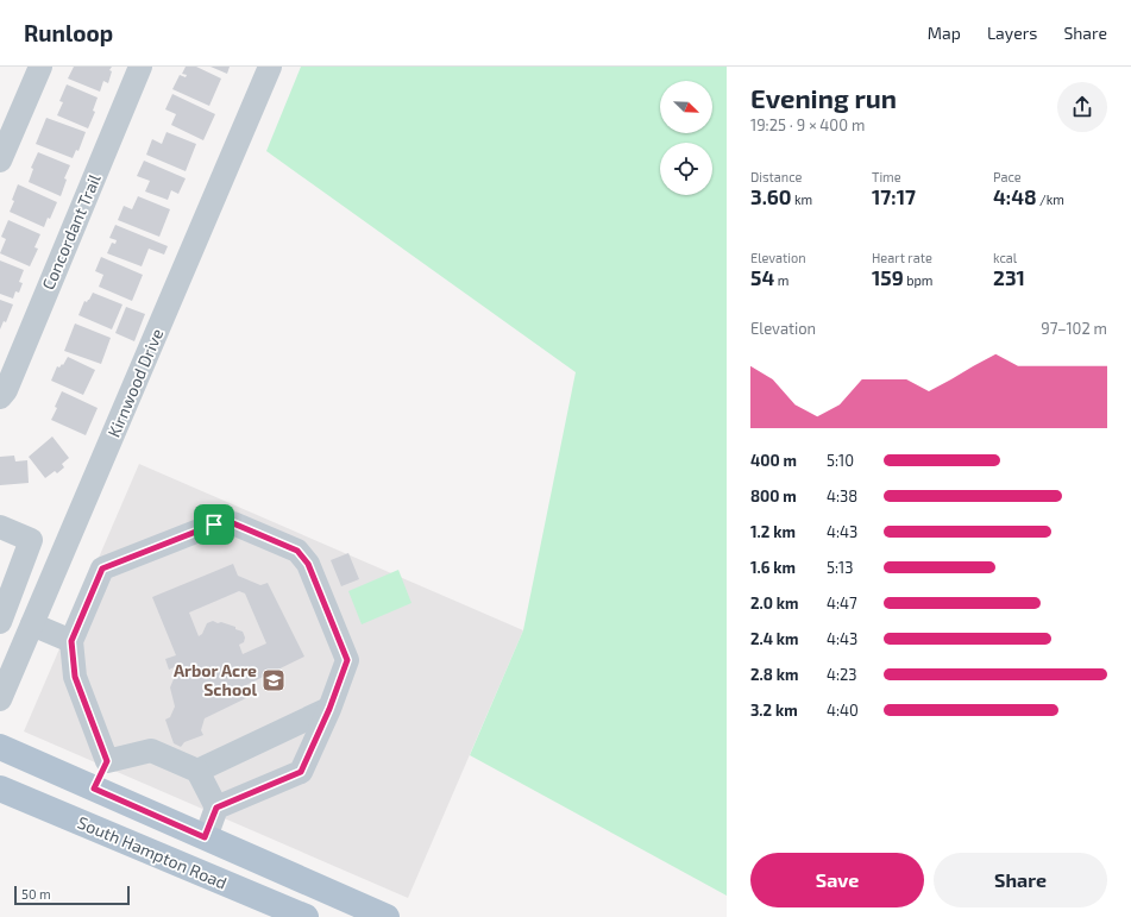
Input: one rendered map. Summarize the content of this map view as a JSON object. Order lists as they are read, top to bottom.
{
  "streets": {
    "main road": ["South Hampton Road"],
    "street": ["Concordant Trail", "Kirnwood Drive"]
  },
  "places": {
    "school or university": ["Arbor Acre School"]
  },
  "scale_bar": "50 m",
  "north": "bottom right",
  "page": {
    "header": "Runloop",
    "nav": ["Map", "Layers", "Share"],
    "heading": ["Evening run", "19:25 · 9 × 400 m"],
    "stats": [
      ["Distance", "3.60 km"],
      ["Time", "17:17"],
      ["Pace", "4:48 /km"],
      ["Elevation", "54 m"],
      ["Heart rate", "159 bpm"],
      ["kcal", "231"]
    ],
    "chart": ["Elevation", "97–102 m"],
    "list": [
      {
        "name": "400 m",
        "note": "5:10"
      },
      {
        "name": "800 m",
        "note": "4:38"
      },
      {
        "name": "1.2 km",
        "note": "4:43"
      },
      {
        "name": "1.6 km",
        "note": "5:13"
      },
      {
        "name": "2.0 km",
        "note": "4:47"
      },
      {
        "name": "2.4 km",
        "note": "4:43"
      },
      {
        "name": "2.8 km",
        "note": "4:23"
      },
      {
        "name": "3.2 km",
        "note": "4:40"
      }
    ],
    "buttons": ["Save", "Share"],
    "scale": "50 m"
  }
}
